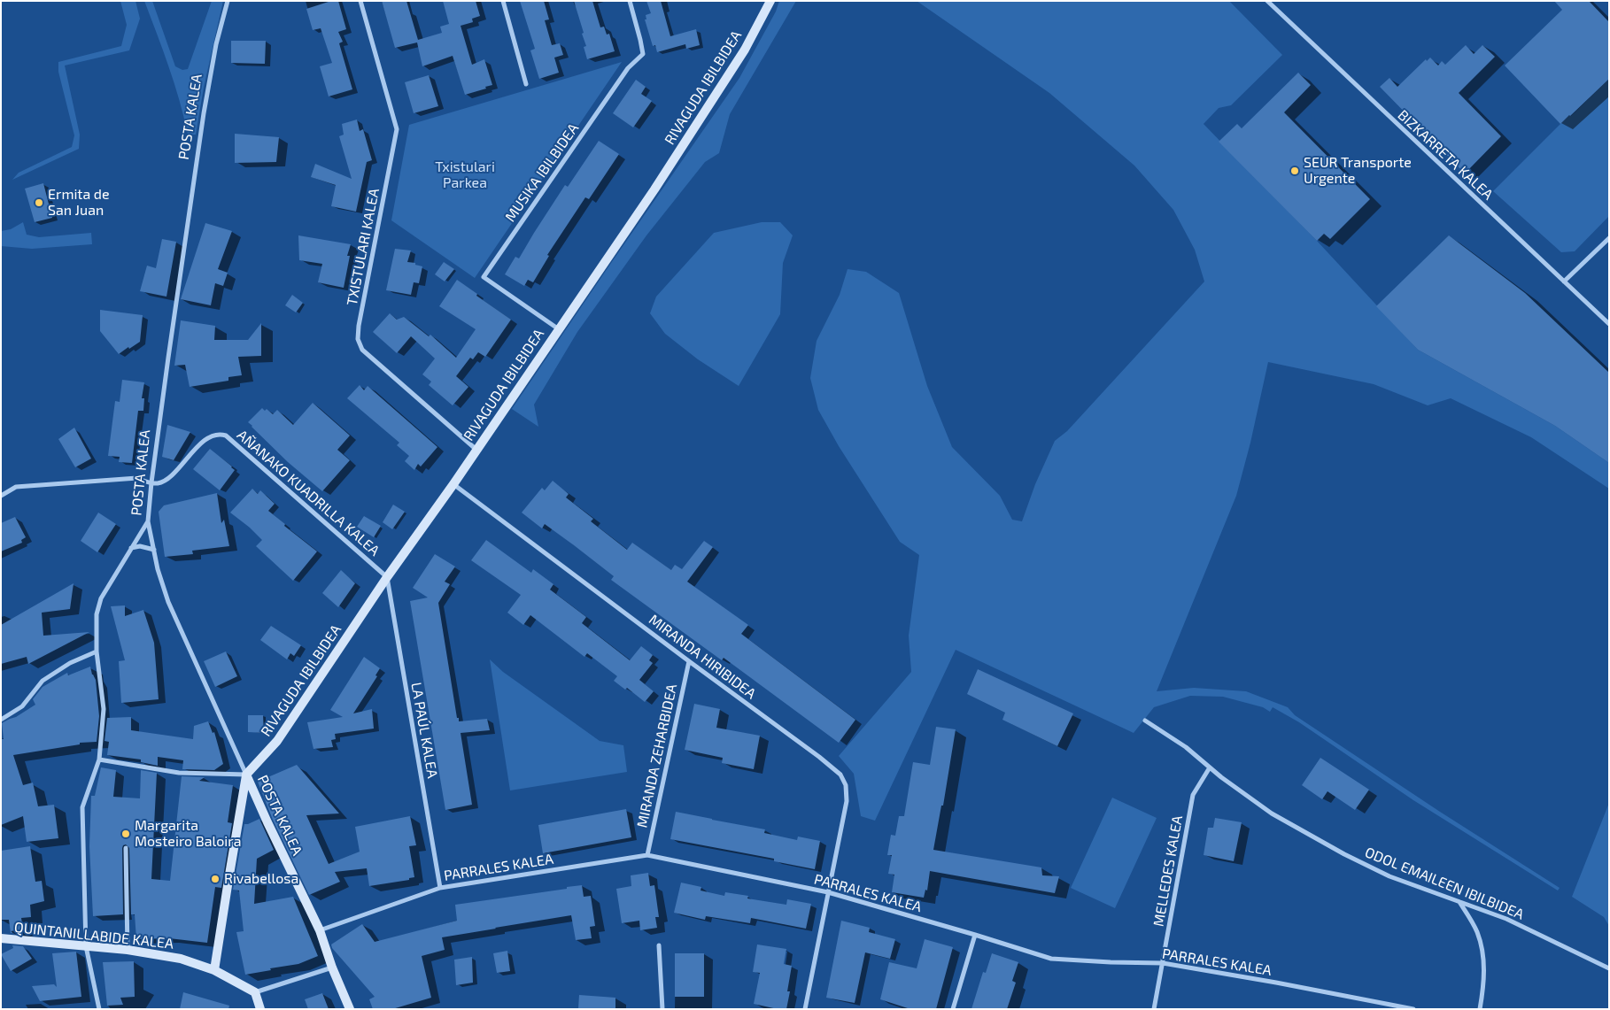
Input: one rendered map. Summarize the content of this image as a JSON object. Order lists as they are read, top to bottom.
{
  "streets": {
    "street": [
      "RIVAGUDA IBILBIDEA",
      "POSTA KALEA",
      "BIZKARRETA KALEA",
      "MUSIKA IBILBIDEA",
      "TXISTULARI KALEA",
      "AÑANAKO KUADRILLA KALEA",
      "MIRANDA HIRIBIDEA",
      "LA PAÚL KALEA",
      "MIRANDA ZEHARBIDEA",
      "PARRALES KALEA",
      "MELLEDES KALEA",
      "ODOL EMAILEEN IBILBIDEA",
      "QUINTANILLABIDE KALEA"
    ]
  },
  "crossings": [
    ["RIVAGUDA IBILBIDEA", "POSTA KALEA"],
    ["RIVAGUDA IBILBIDEA", "MUSIKA IBILBIDEA"],
    ["RIVAGUDA IBILBIDEA", "TXISTULARI KALEA"],
    ["RIVAGUDA IBILBIDEA", "AÑANAKO KUADRILLA KALEA"],
    ["RIVAGUDA IBILBIDEA", "MIRANDA HIRIBIDEA"],
    ["RIVAGUDA IBILBIDEA", "LA PAÚL KALEA"],
    ["POSTA KALEA", "AÑANAKO KUADRILLA KALEA"],
    ["POSTA KALEA", "PARRALES KALEA"],
    ["AÑANAKO KUADRILLA KALEA", "LA PAÚL KALEA"],
    ["MIRANDA HIRIBIDEA", "MIRANDA ZEHARBIDEA"],
    ["MIRANDA HIRIBIDEA", "PARRALES KALEA"],
    ["LA PAÚL KALEA", "PARRALES KALEA"],
    ["MIRANDA ZEHARBIDEA", "PARRALES KALEA"],
    ["PARRALES KALEA", "MELLEDES KALEA"],
    ["MELLEDES KALEA", "ODOL EMAILEEN IBILBIDEA"]
  ],
  "parks": ["Txistulari Parkea"],
  "places": [
    "SEUR Transporte Urgente",
    "Ermita de San Juan",
    "Margarita Mosteiro Baloira",
    "Rivabellosa"
  ]
}
